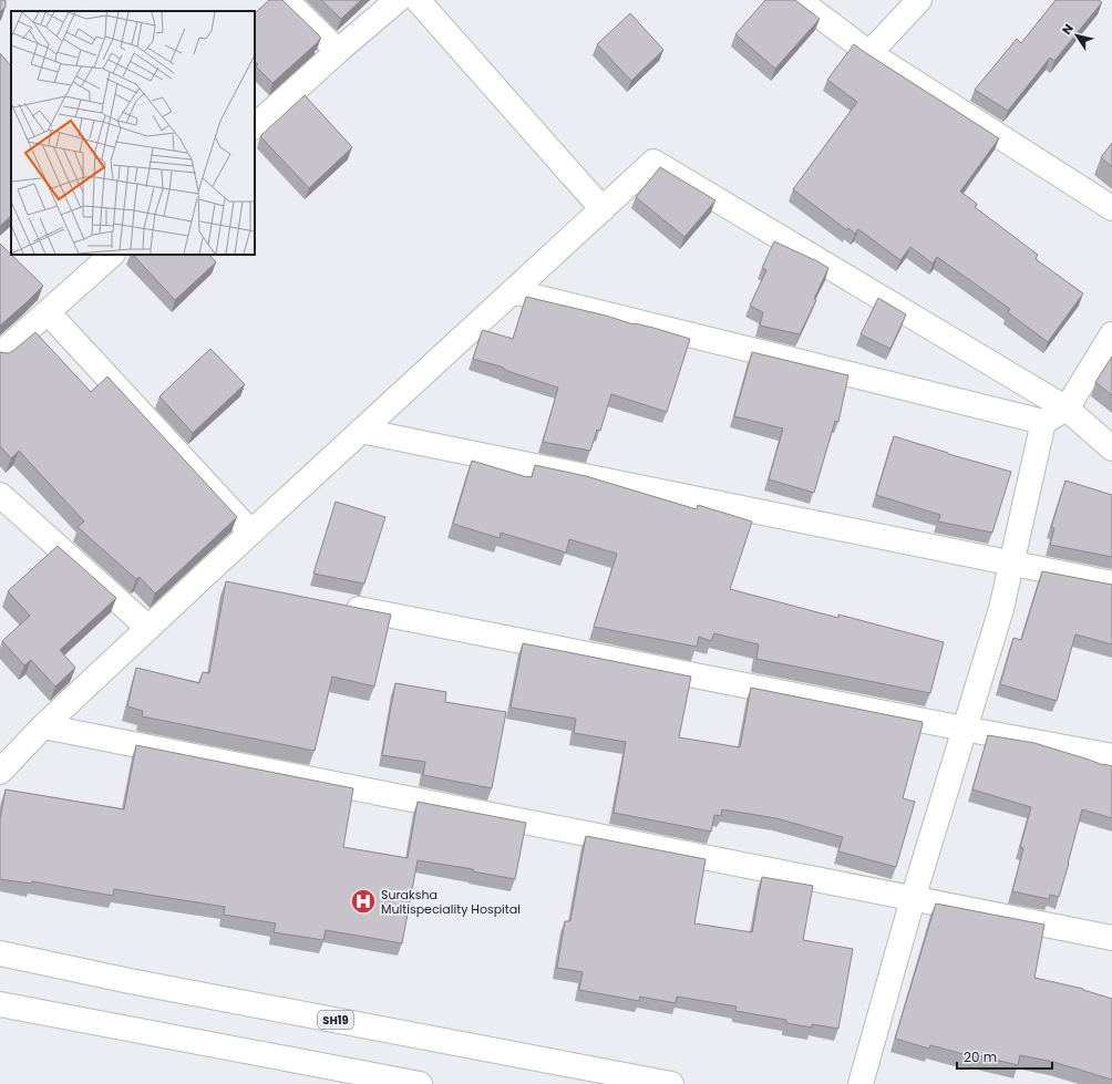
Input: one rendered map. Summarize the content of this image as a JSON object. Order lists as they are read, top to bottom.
{
  "streets": {
    "street": ["SH19"]
  },
  "places": {
    "hospital": ["Suraksha Multispeciality Hospital"]
  },
  "scale_bar": "20 m",
  "north": "top left"
}
